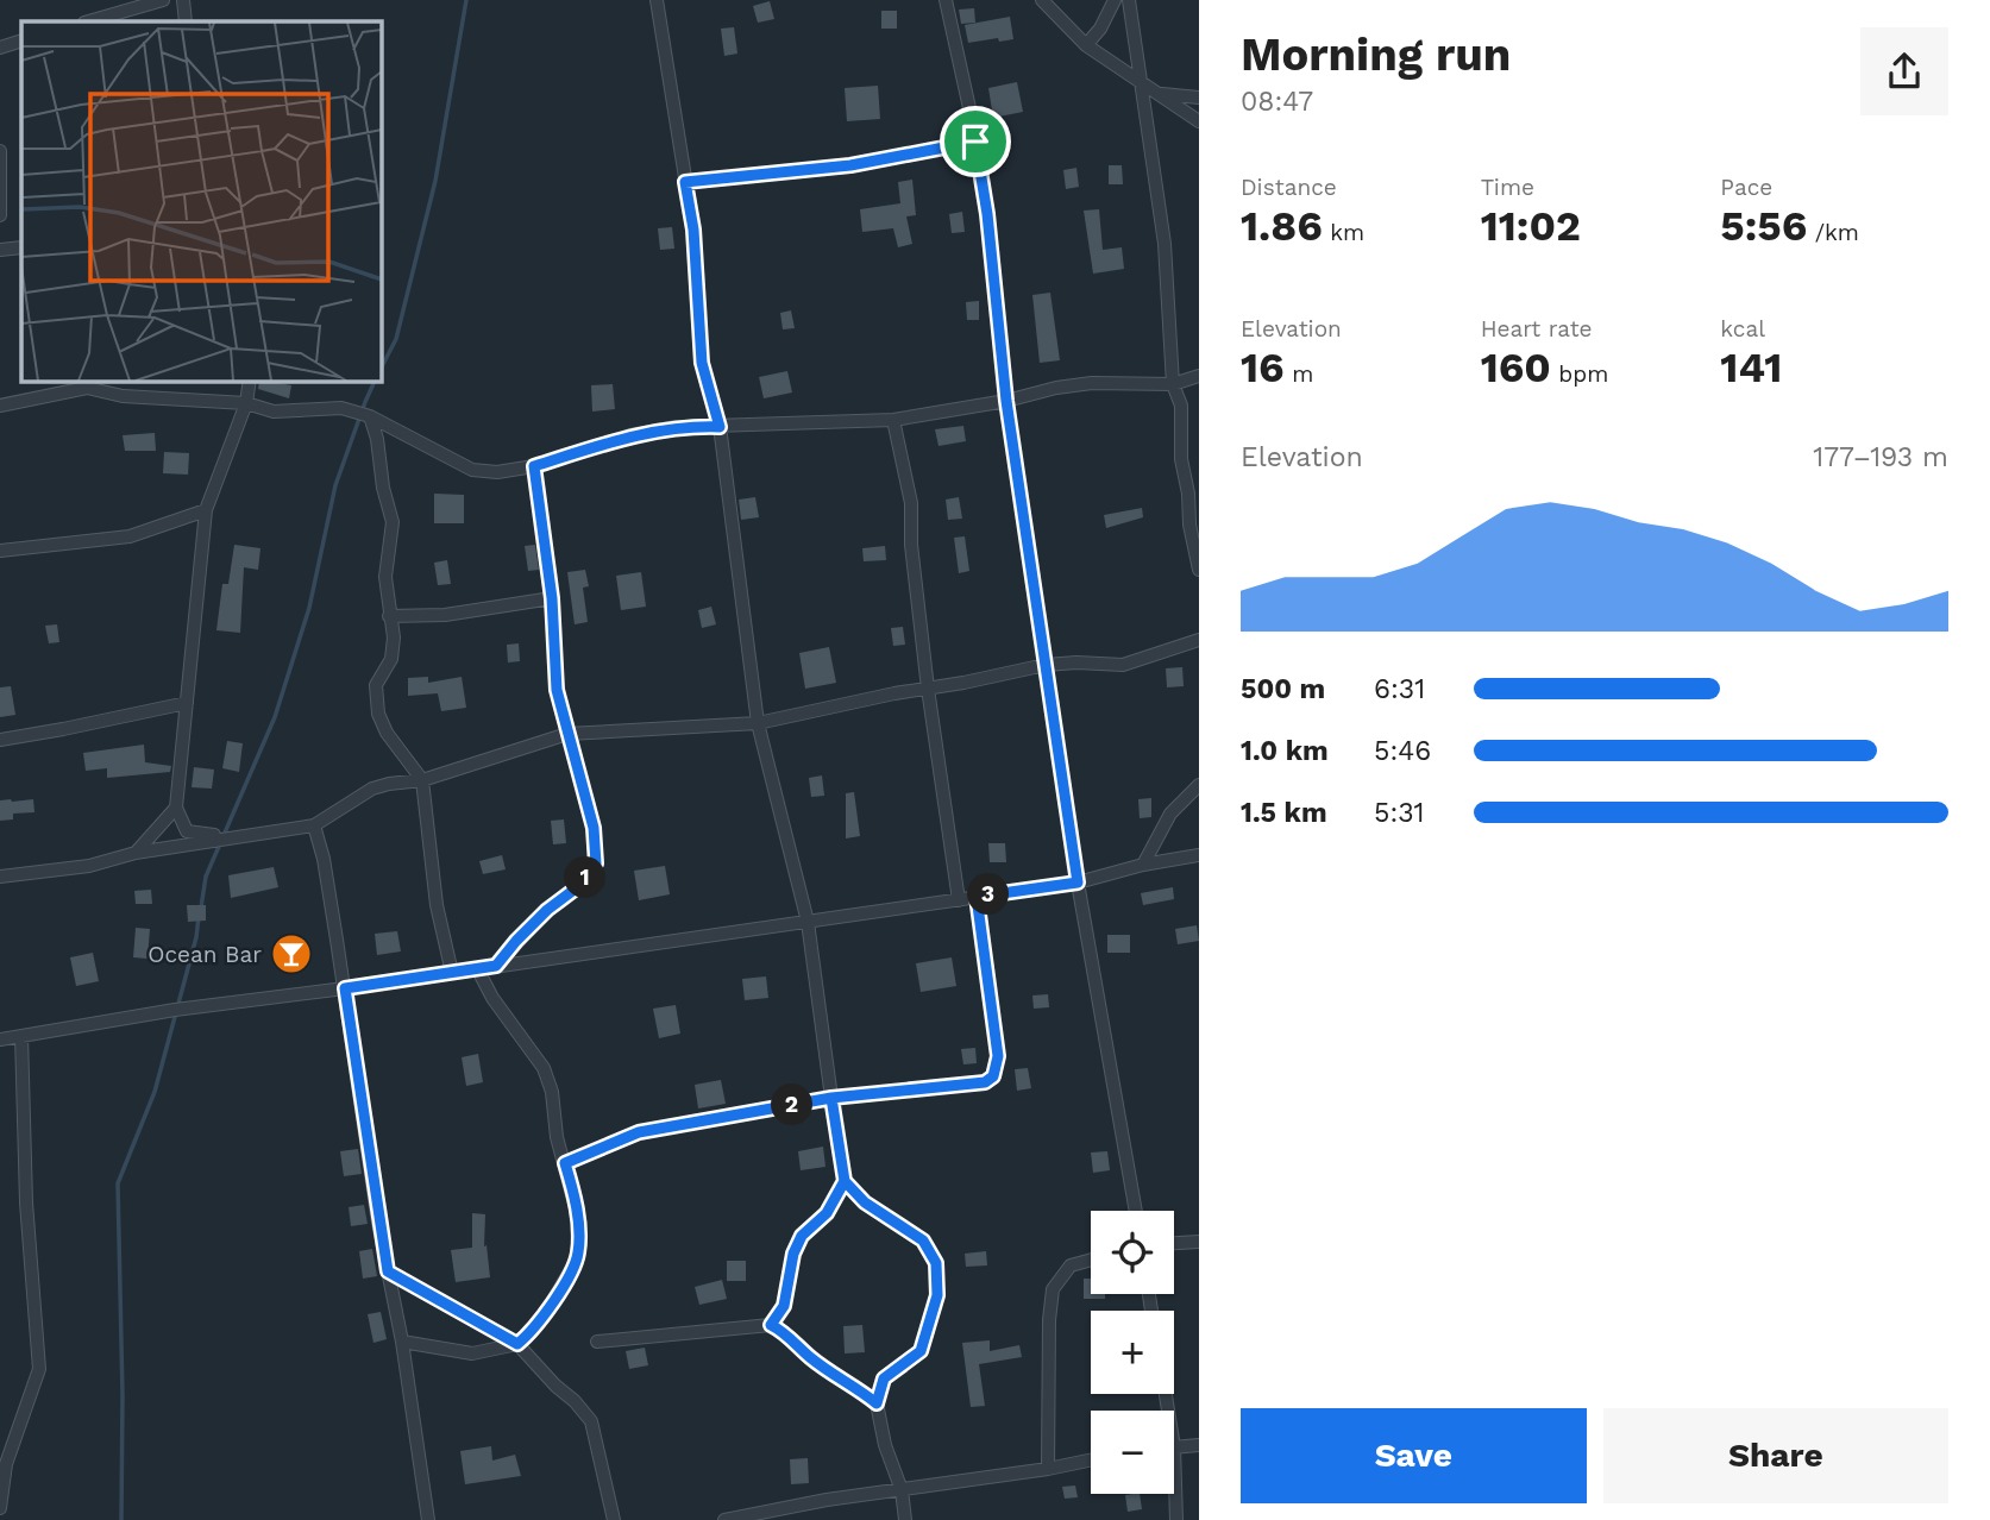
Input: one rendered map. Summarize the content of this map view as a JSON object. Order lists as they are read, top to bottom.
{
  "places": {
    "bar": ["Ocean Bar"]
  },
  "page": {
    "heading": ["Morning run", "08:47"],
    "stats": [
      ["Distance", "1.86 km"],
      ["Time", "11:02"],
      ["Pace", "5:56 /km"],
      ["Elevation", "16 m"],
      ["Heart rate", "160 bpm"],
      ["kcal", "141"]
    ],
    "chart": ["Elevation", "177–193 m"],
    "list": [
      {
        "name": "500 m",
        "note": "6:31"
      },
      {
        "name": "1.0 km",
        "note": "5:46"
      },
      {
        "name": "1.5 km",
        "note": "5:31"
      }
    ],
    "pins": ["1", "3", "2"],
    "map_buttons": ["+", "−"],
    "buttons": ["Save", "Share"]
  }
}
